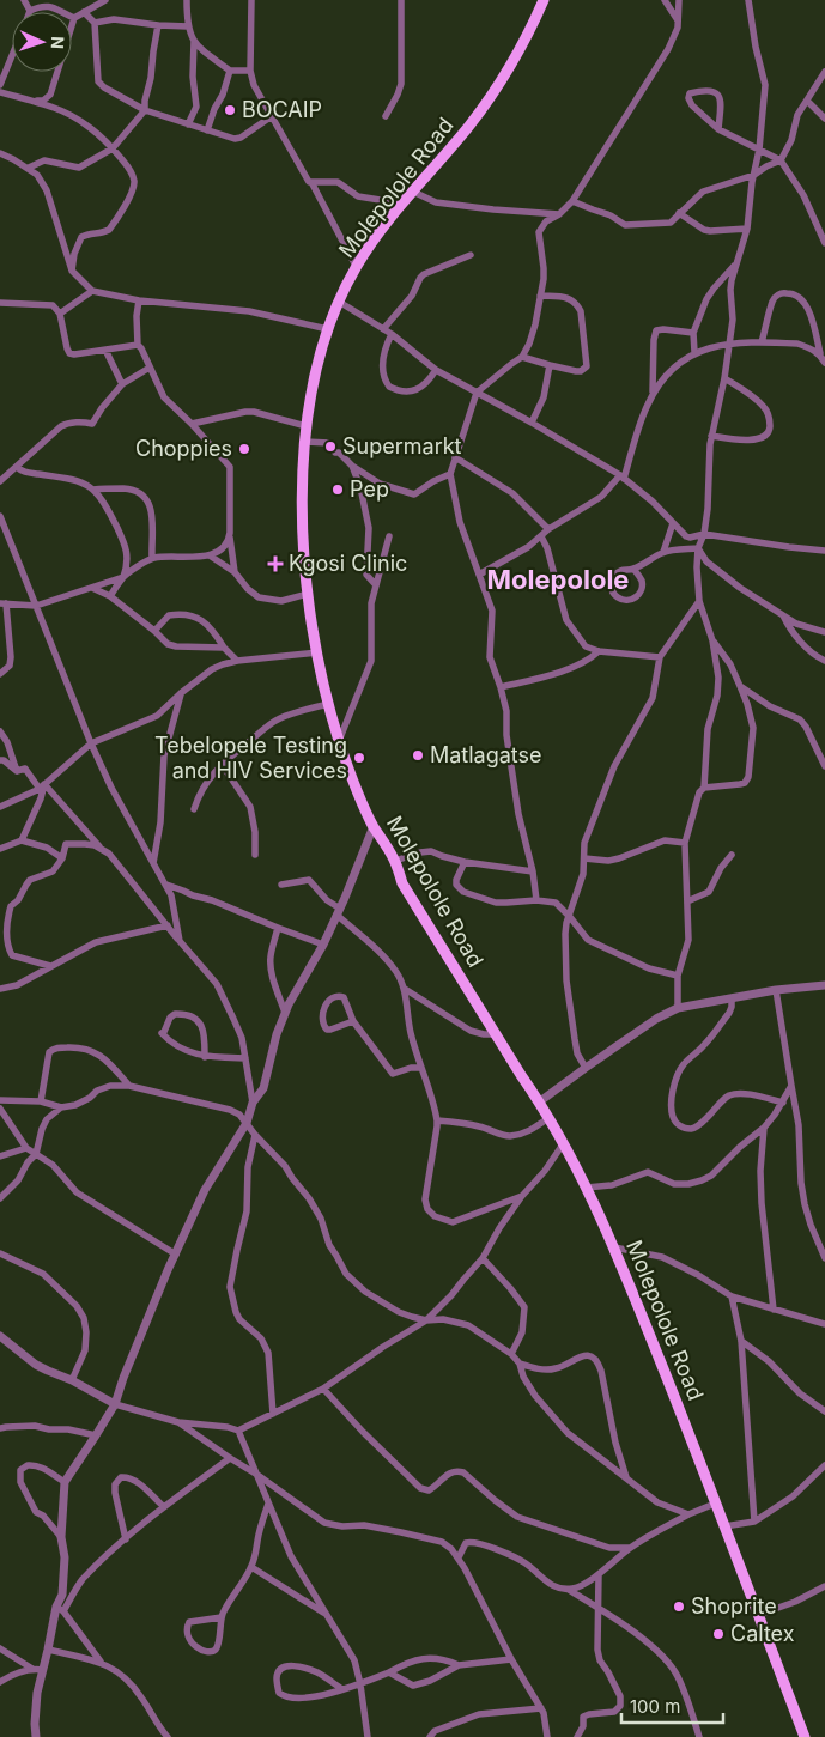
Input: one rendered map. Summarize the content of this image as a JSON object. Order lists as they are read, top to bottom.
{
  "streets": {
    "main road": ["Molepolole Road"]
  },
  "districts": ["Molepolole"],
  "places": {
    "other": [
      "BOCAIP",
      "Supermarkt",
      "Choppies",
      "Pep",
      "Matlagatse",
      "Tebelopele Testing and HIV Services",
      "Shoprite",
      "Caltex"
    ],
    "health": ["Kgosi Clinic"]
  },
  "scale_bar": "100 m",
  "north": "right"
}
